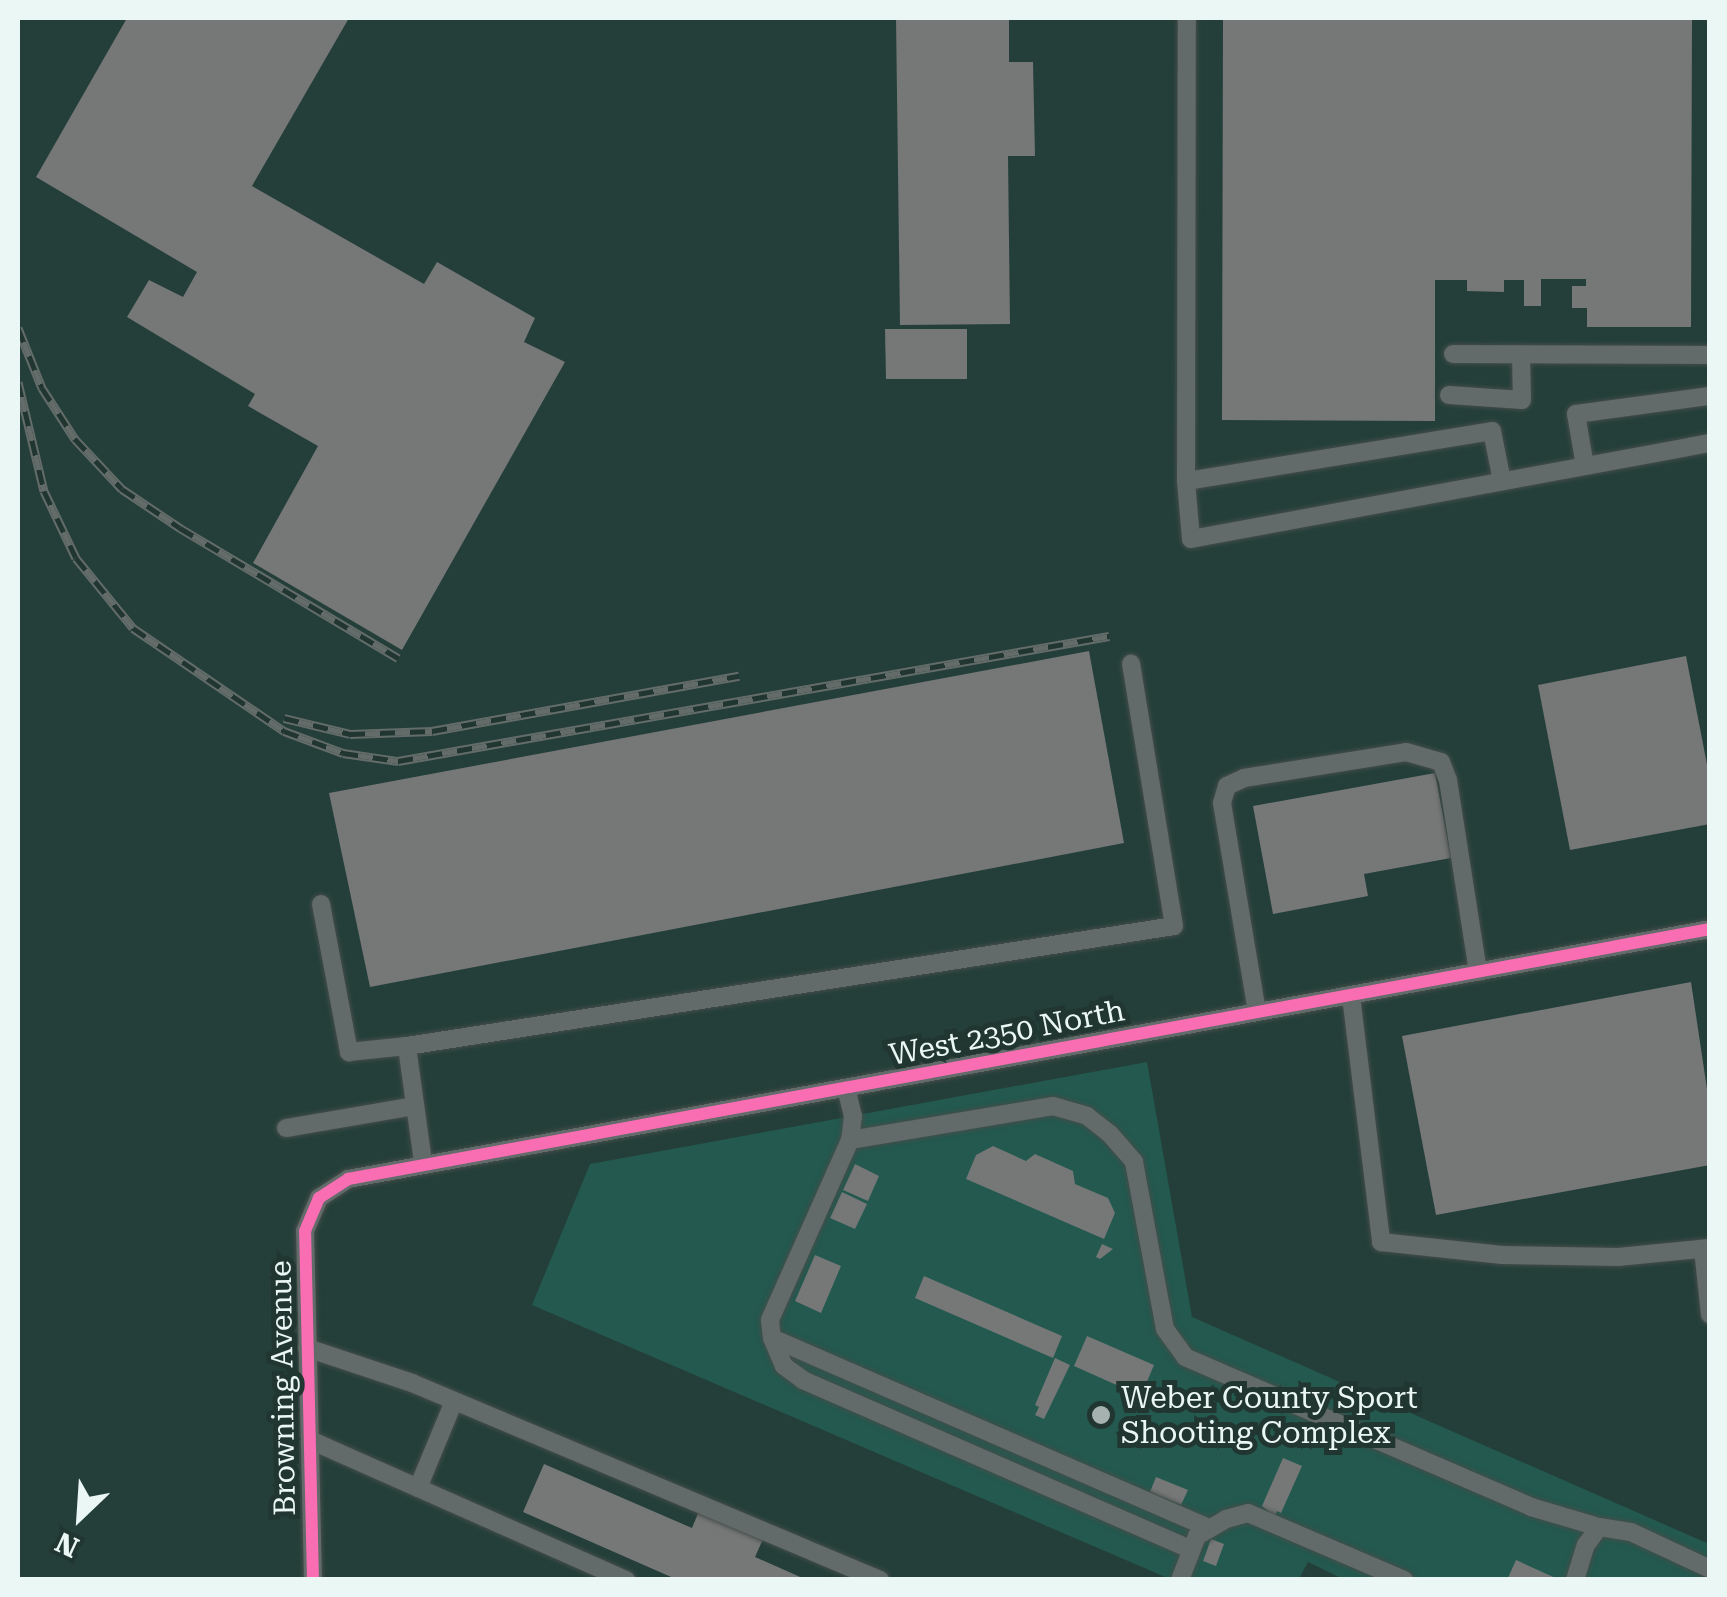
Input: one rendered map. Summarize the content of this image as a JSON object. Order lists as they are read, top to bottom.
{
  "streets": {
    "street": ["West 2350 North", "Browning Avenue"]
  },
  "crossings": [
    ["West 2350 North", "Browning Avenue"]
  ],
  "places": ["Weber County Sport Shooting Complex"],
  "north": "bottom left"
}
